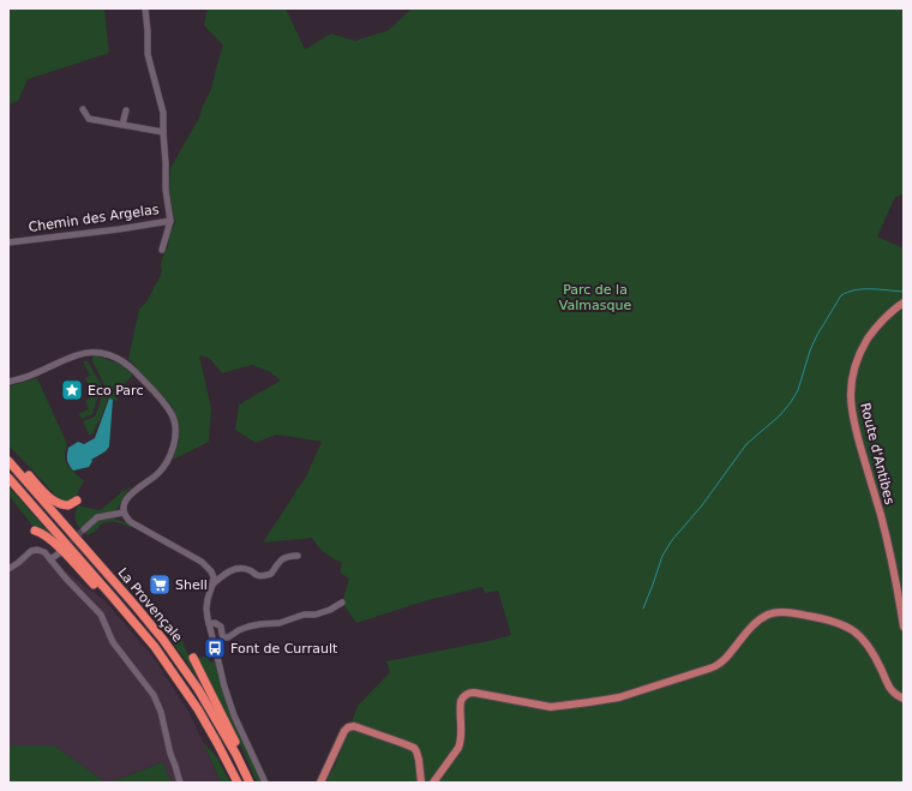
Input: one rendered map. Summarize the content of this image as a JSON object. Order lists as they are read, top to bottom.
{
  "streets": {
    "highway": ["La Provençale"],
    "main road": ["Route d'Antibes"],
    "street": ["Chemin des Argelas"]
  },
  "parks": ["Parc de la Valmasque"],
  "places": {
    "place": ["Eco Parc"],
    "supermarket": ["Shell"],
    "bus stop": ["Font de Currault"]
  }
}
